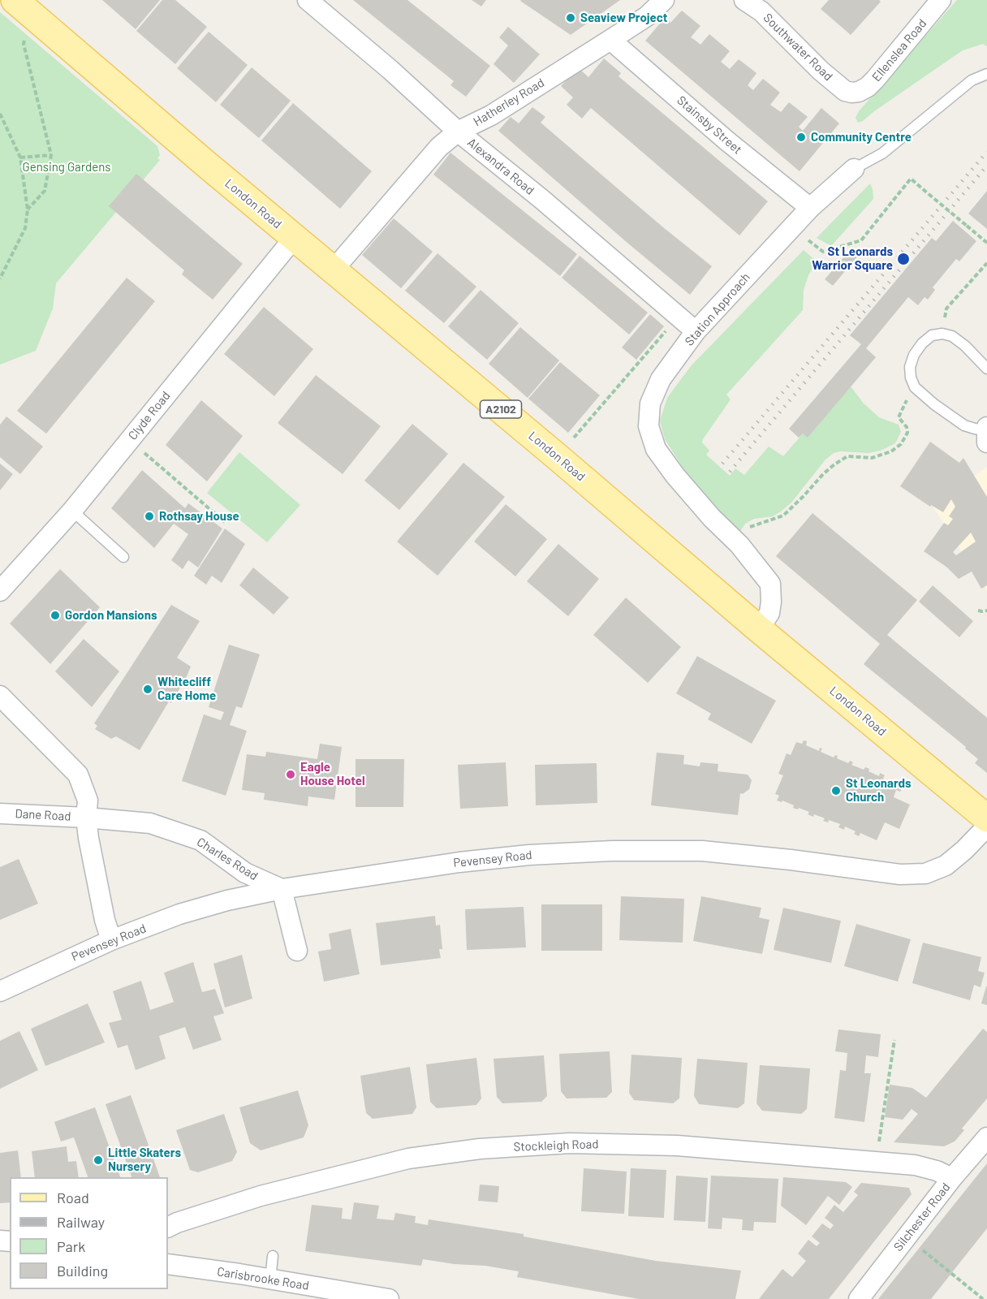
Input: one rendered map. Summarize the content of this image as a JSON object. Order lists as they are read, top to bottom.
{
  "streets": {
    "main road": ["London Road", "A2102"],
    "street": [
      "Southwater Road",
      "Ellenslea Road",
      "Hatherley Road",
      "Stainsby Street",
      "Alexandra Road",
      "Station Approach",
      "Clyde Road",
      "Dane Road",
      "Charles Road",
      "Pevensey Road",
      "Stockleigh Road",
      "Silchester Road",
      "Carisbrooke Road"
    ]
  },
  "crossings": [
    ["Southwater Road", "Ellenslea Road"],
    ["Hatherley Road", "Stainsby Street"],
    ["Hatherley Road", "Alexandra Road"],
    ["Hatherley Road", "London Road"],
    ["Stainsby Street", "Station Approach"],
    ["Alexandra Road", "Station Approach"],
    ["London Road", "Station Approach"],
    ["London Road", "Clyde Road"],
    ["Dane Road", "Charles Road"],
    ["Charles Road", "Pevensey Road"],
    ["Stockleigh Road", "Silchester Road"]
  ],
  "parks": ["Gensing Gardens"],
  "places": [
    "Seaview Project",
    "Community Centre",
    "St Leonards Warrior Square",
    "Rothsay House",
    "Gordon Mansions",
    "Whitecliff Care Home",
    "Eagle House Hotel",
    "St Leonards Church",
    "Little Skaters Nursery"
  ],
  "legend": [
    "Road",
    "Railway",
    "Park",
    "Building"
  ]
}
